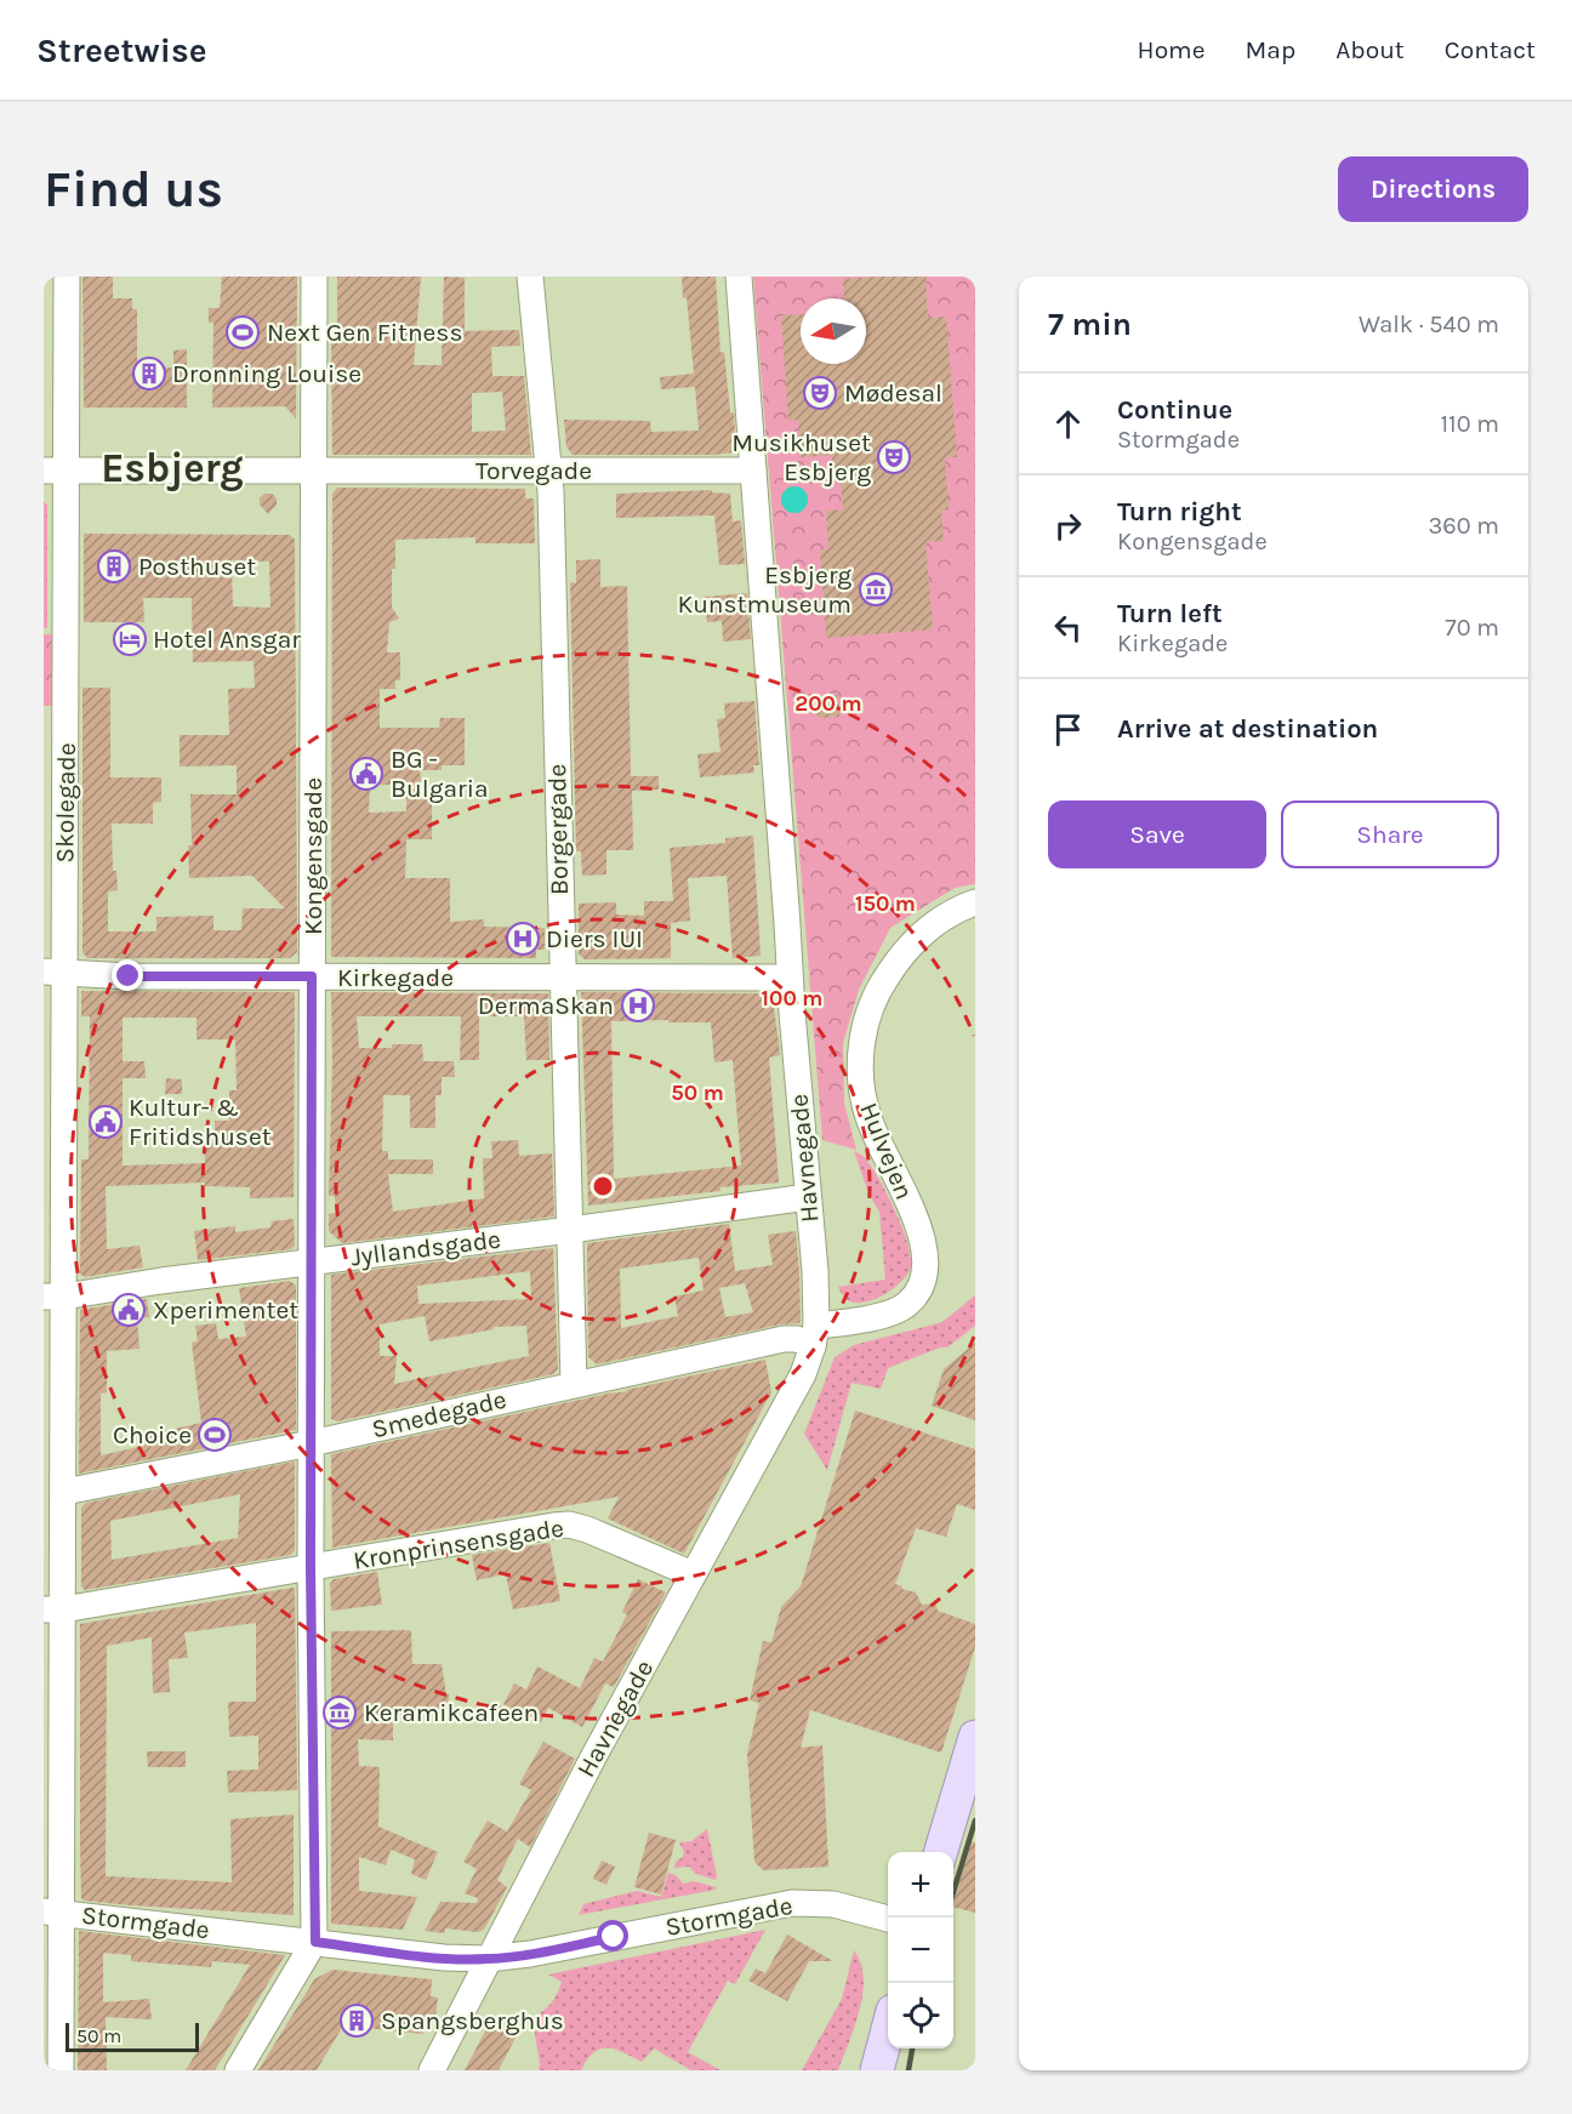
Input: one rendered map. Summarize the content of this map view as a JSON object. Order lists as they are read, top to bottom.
{
  "streets": {
    "street": [
      "Torvegade",
      "Skolegade",
      "Borgergade",
      "Kongensgade",
      "Kirkegade",
      "Hulvejen",
      "Havnegade",
      "Jyllandsgade",
      "Smedegade",
      "Kronprinsensgade",
      "Stormgade"
    ]
  },
  "crossings": [
    ["Torvegade", "Skolegade"],
    ["Torvegade", "Borgergade"],
    ["Torvegade", "Kongensgade"],
    ["Torvegade", "Havnegade"],
    ["Skolegade", "Kirkegade"],
    ["Skolegade", "Jyllandsgade"],
    ["Skolegade", "Smedegade"],
    ["Skolegade", "Kronprinsensgade"],
    ["Skolegade", "Stormgade"],
    ["Borgergade", "Kirkegade"],
    ["Borgergade", "Jyllandsgade"],
    ["Borgergade", "Smedegade"],
    ["Kongensgade", "Kirkegade"],
    ["Kongensgade", "Jyllandsgade"],
    ["Kongensgade", "Smedegade"],
    ["Kongensgade", "Kronprinsensgade"],
    ["Kongensgade", "Stormgade"],
    ["Kirkegade", "Havnegade"],
    ["Hulvejen", "Havnegade"],
    ["Hulvejen", "Smedegade"],
    ["Havnegade", "Jyllandsgade"],
    ["Havnegade", "Smedegade"],
    ["Havnegade", "Kronprinsensgade"],
    ["Havnegade", "Stormgade"]
  ],
  "districts": ["Esbjerg"],
  "places": {
    "sports": ["Next Gen Fitness", "Choice"],
    "building": ["Dronning Louise", "Posthuset", "Spangsberghus"],
    "theatre": ["Mødesal", "Musikhuset Esbjerg"],
    "museum": ["Esbjerg Kunstmuseum", "Keramikcafeen"],
    "hotel": ["Hotel Ansgar"],
    "public building": ["BG - Bulgaria", "Kultur- & Fritidshuset", "Xperimentet"],
    "hospital": ["Diers IUI", "DermaSkan"]
  },
  "scale_bar": "50 m",
  "north": "left",
  "page": {
    "header": "Streetwise",
    "nav": [
      "Home",
      "Map",
      "About",
      "Contact"
    ],
    "buttons": [
      "Directions",
      ["Save", "Share"]
    ],
    "title": "Find us",
    "heading": ["7 min", "Walk · 540 m"],
    "list": [
      ["Continue", "Stormgade", "110 m"],
      ["Turn right", "Kongensgade", "360 m"],
      ["Turn left", "Kirkegade", "70 m"],
      "Arrive at destination"
    ],
    "map_buttons": ["+", "−"],
    "scale": "50 m"
  },
  "rings": [
    "200 m",
    "150 m",
    "100 m",
    "50 m"
  ]
}
